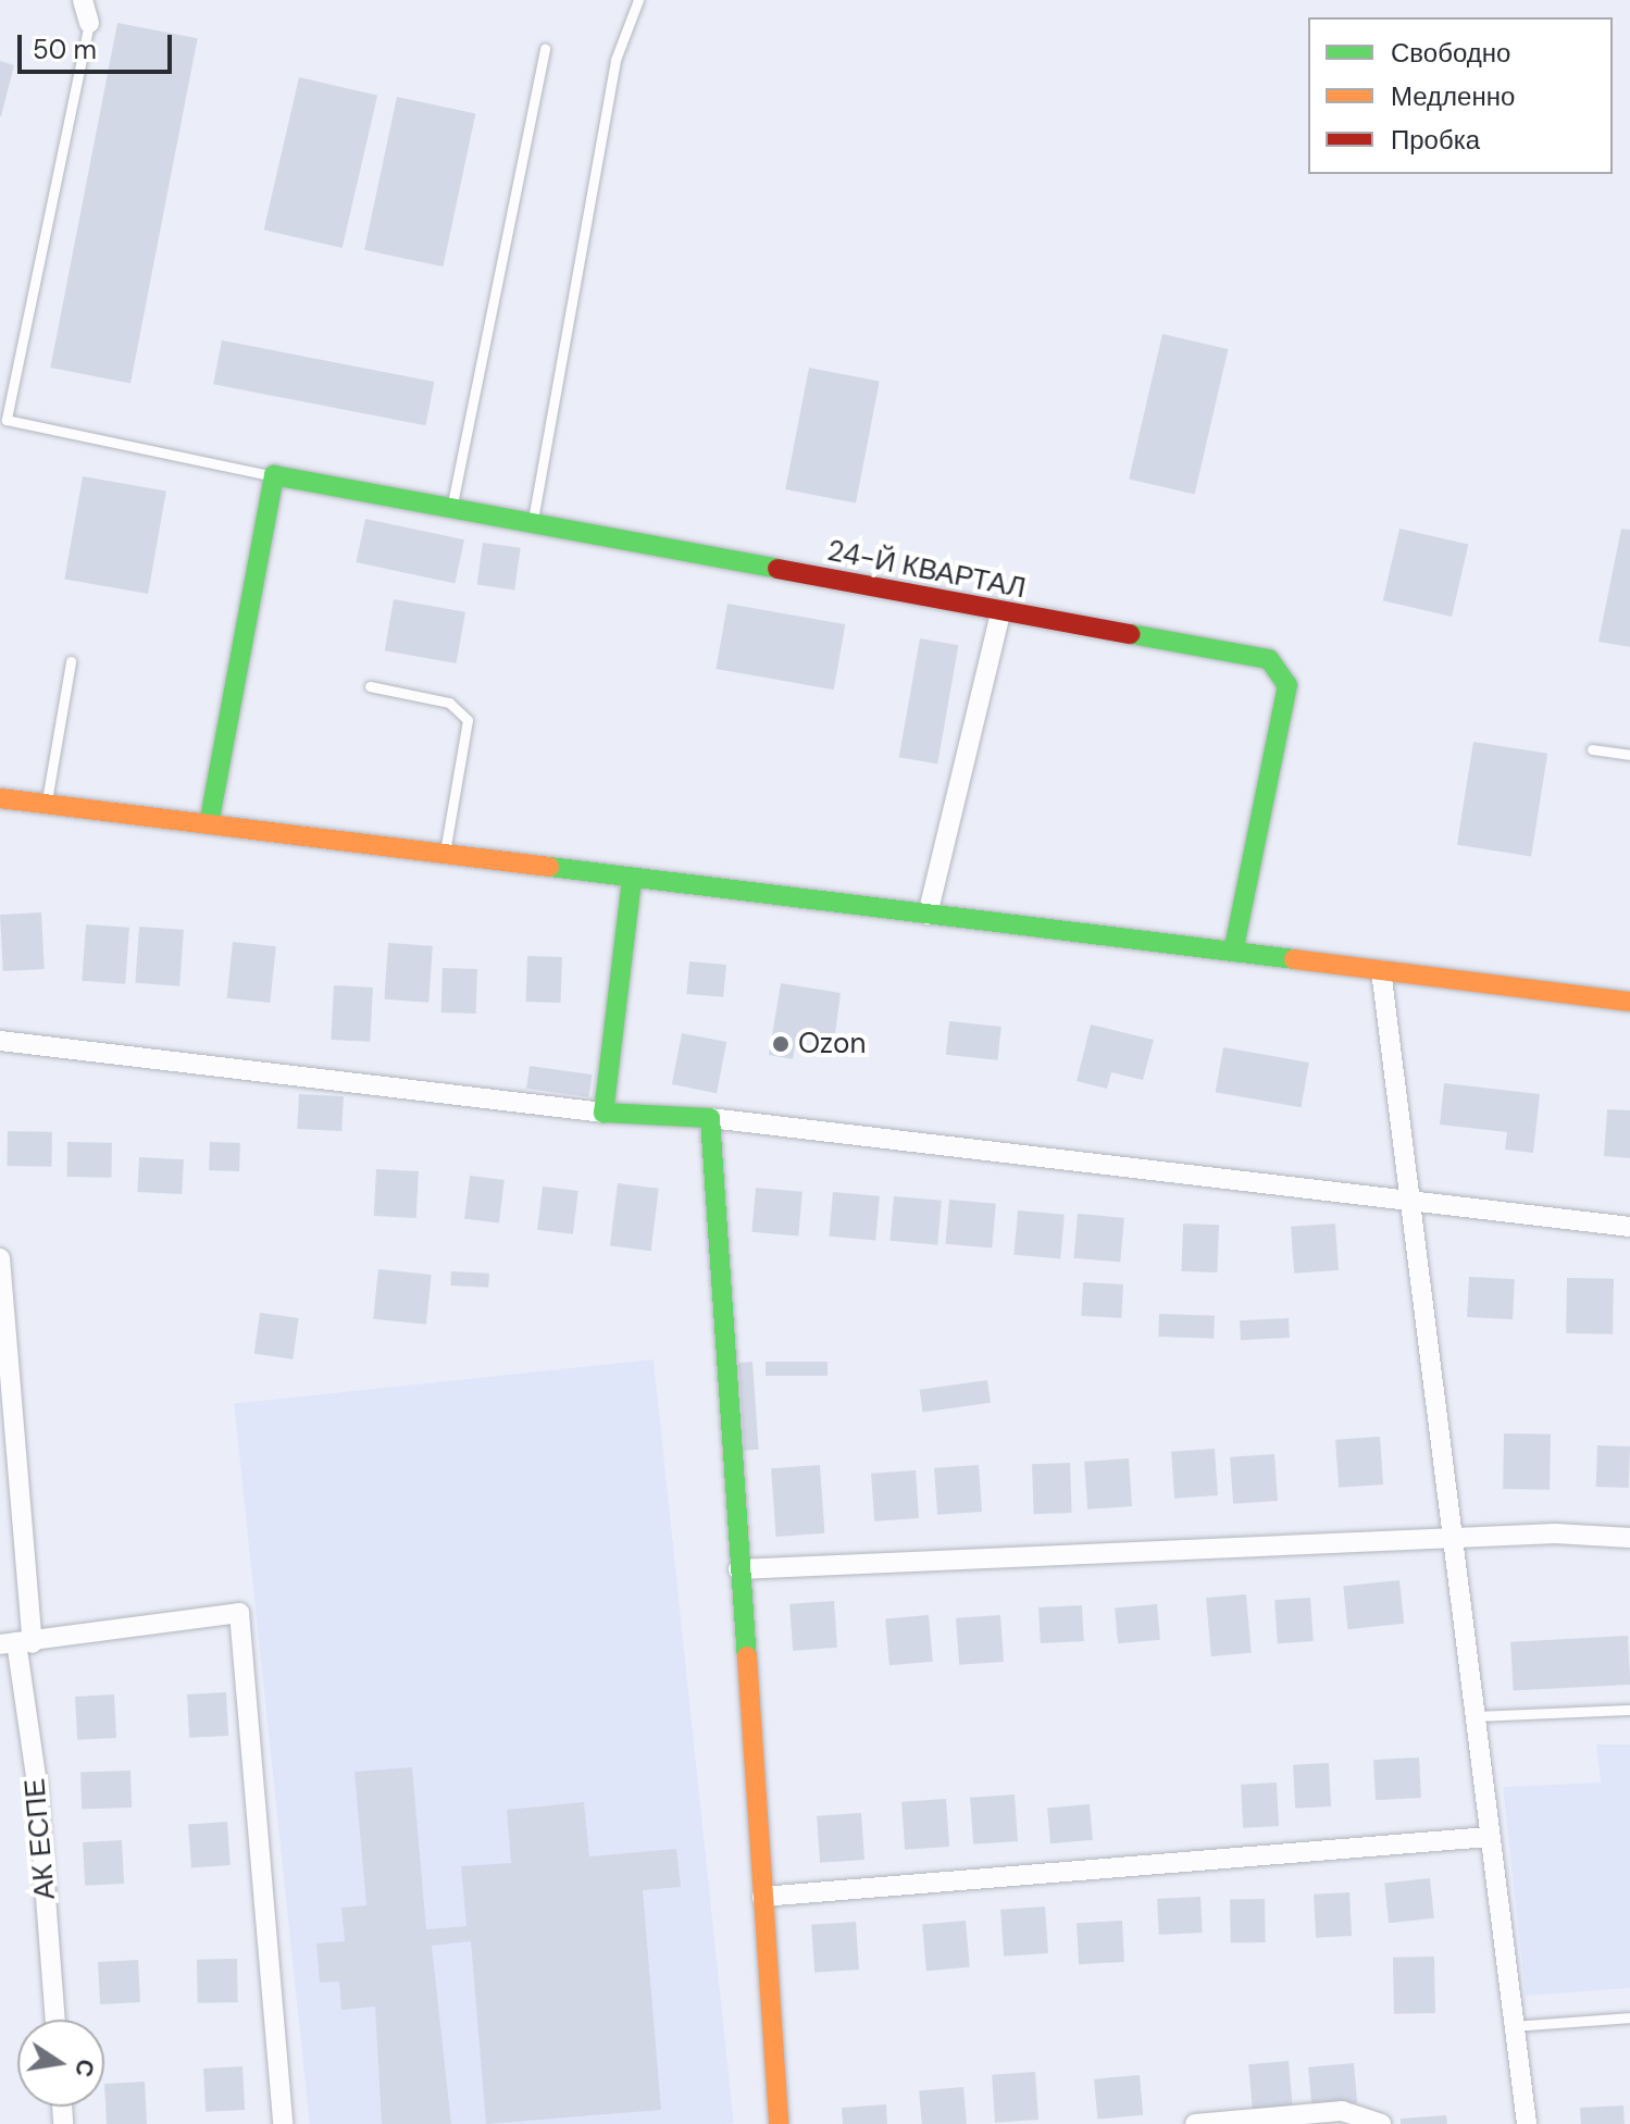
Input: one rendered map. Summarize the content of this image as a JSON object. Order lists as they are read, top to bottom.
{
  "streets": {
    "street": ["24-Й КВАРТАЛ", "АК ЕСПЕ"]
  },
  "places": ["Ozon"],
  "legend": ["Свободно", "Медленно", "Пробка"],
  "scale_bar": "50 m",
  "north": "right"
}
